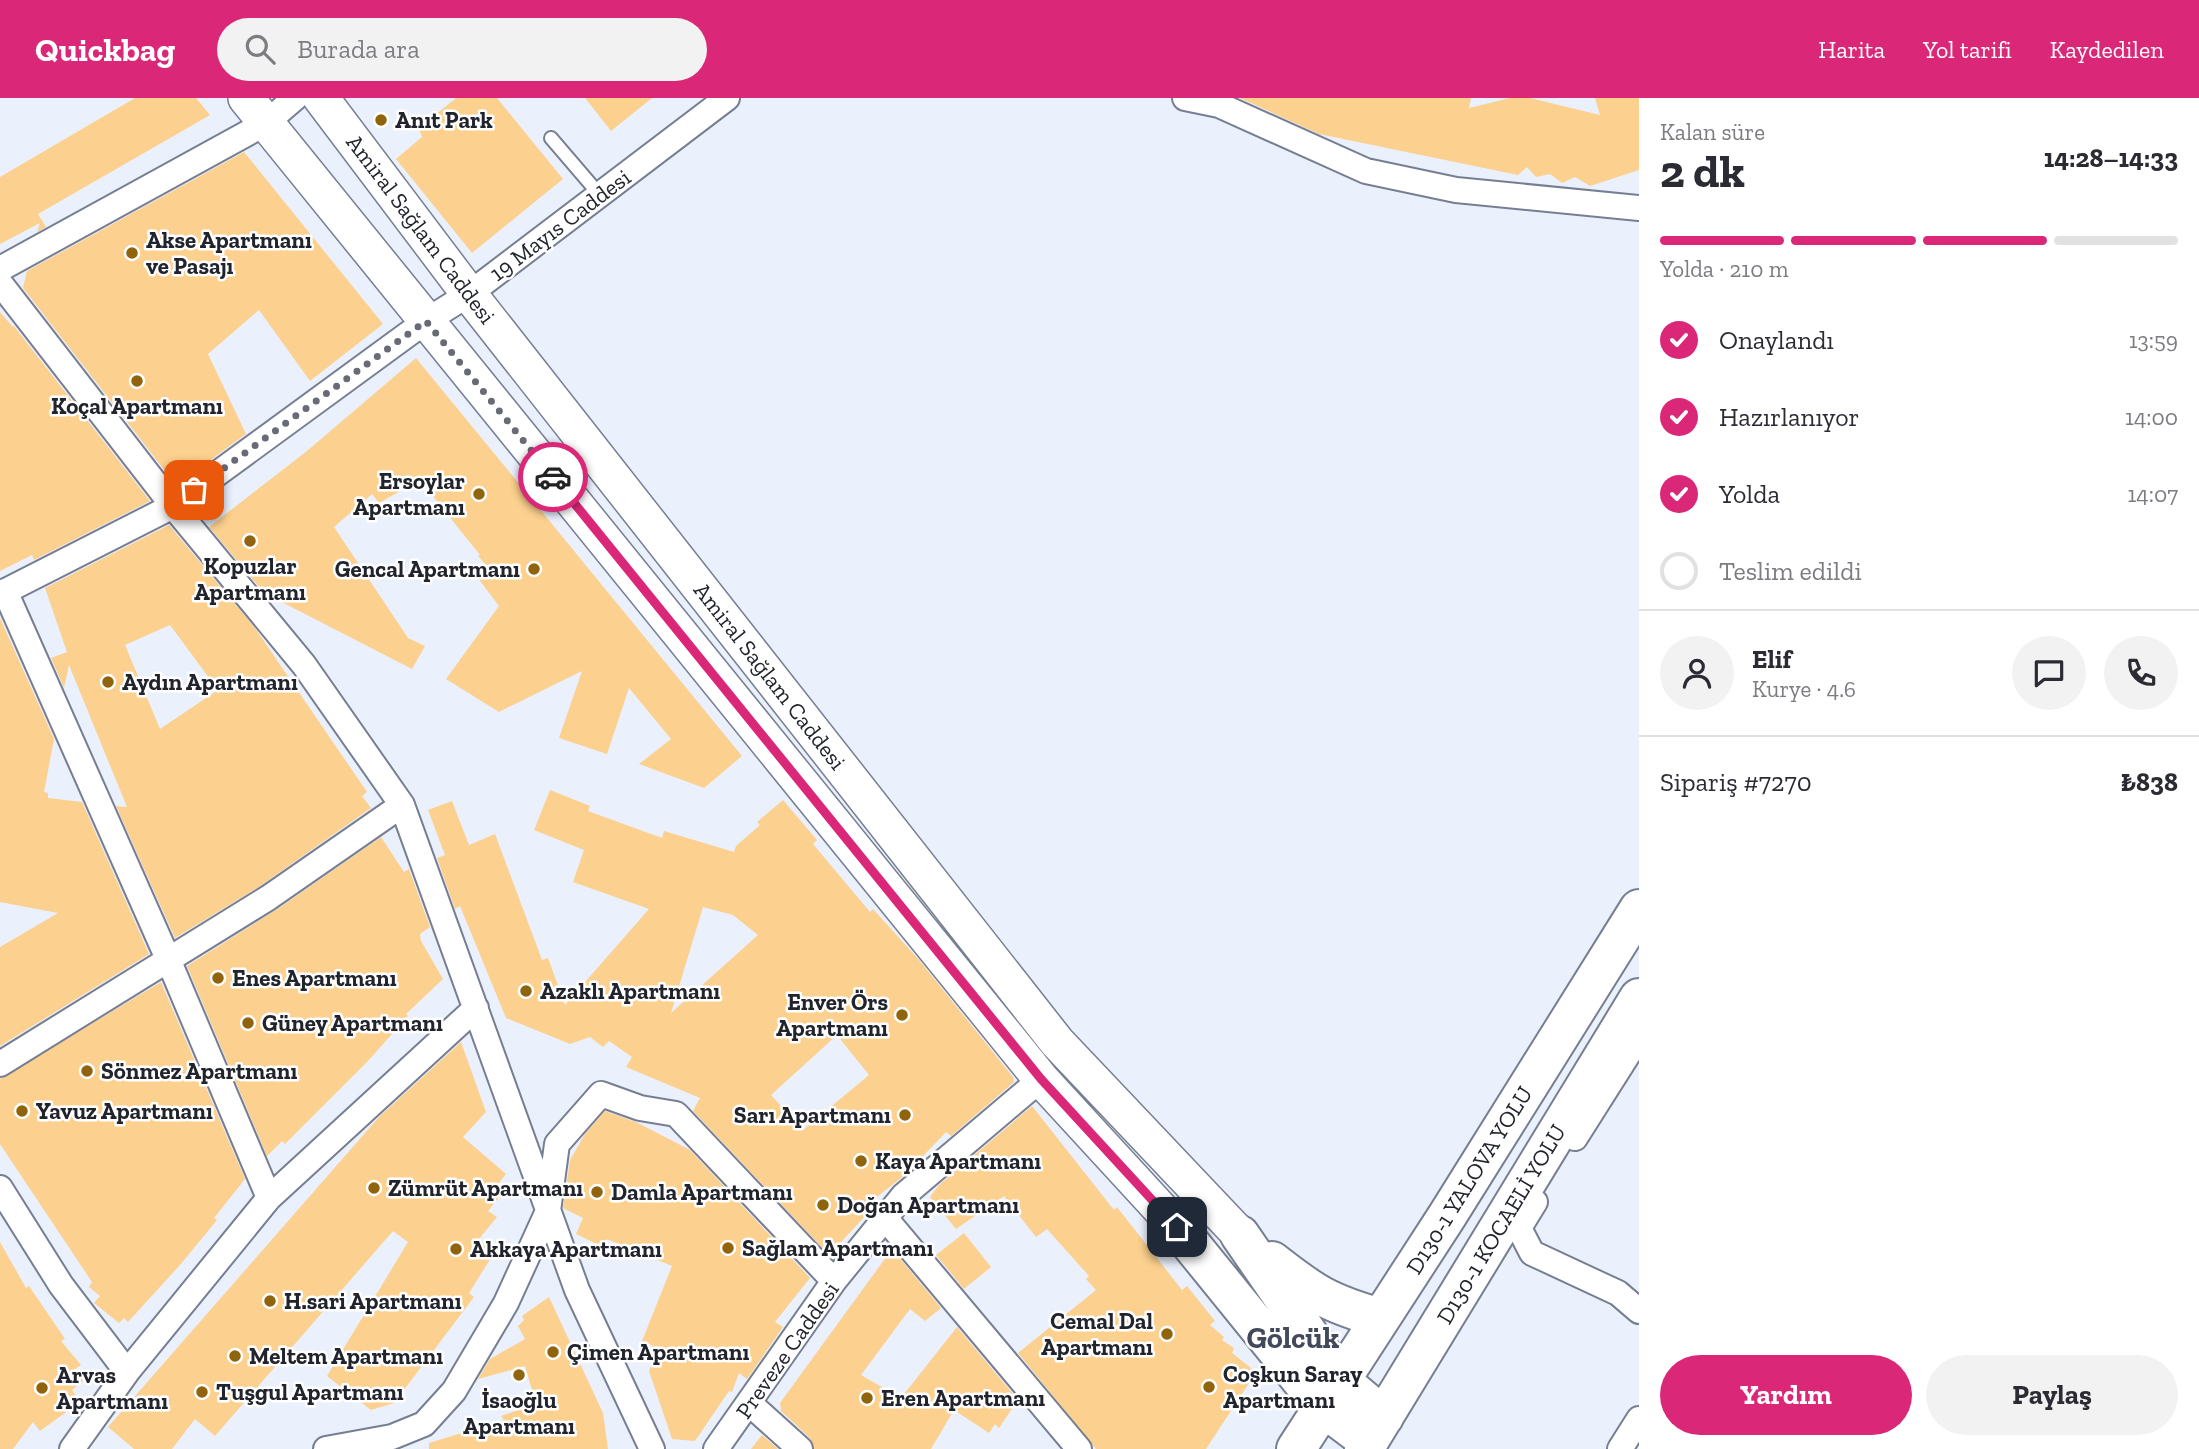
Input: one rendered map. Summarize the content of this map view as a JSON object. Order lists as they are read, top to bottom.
{
  "streets": {
    "highway": ["D130-1 YALOVA YOLU", "D130-1 KOCAELİ YOLU"],
    "main road": ["Amiral Sağlam Caddesi"],
    "street": ["19 Mayıs Caddesi", "Preveze Caddesi"]
  },
  "crossings": [
    ["19 Mayıs Caddesi", "Amiral Sağlam Caddesi"],
    ["Amiral Sağlam Caddesi", "Preveze Caddesi"]
  ],
  "districts": ["Gölcük"],
  "places": [
    "Anıt Park",
    "Akse Apartmanı ve Pasajı",
    "Koçal Apartmanı",
    "Ersoylar Apartmanı",
    "Kopuzlar Apartmanı",
    "Gencal Apartmanı",
    "Aydın Apartmanı",
    "Enes Apartmanı",
    "Azaklı Apartmanı",
    "Enver Örs Apartmanı",
    "Güney Apartmanı",
    "Sönmez Apartmanı",
    "Yavuz Apartmanı",
    "Sarı Apartmanı",
    "Kaya Apartmanı",
    "Zümrüt Apartmanı",
    "Damla Apartmanı",
    "Doğan Apartmanı",
    "Sağlam Apartmanı",
    "Akkaya Apartmanı",
    "H.sari Apartmanı",
    "Cemal Dal Apartmanı",
    "Çimen Apartmanı",
    "Meltem Apartmanı",
    "İsaoğlu Apartmanı",
    "Coşkun Saray Apartmanı",
    "Arvas Apartmanı",
    "Tuşgul Apartmanı",
    "Eren Apartmanı"
  ],
  "page": {
    "header": "Quickbag",
    "search": "Burada ara",
    "nav": ["Harita", "Yol tarifi", "Kaydedilen"],
    "heading": ["2 dk", "Kalan süre", "14:28–14:33"],
    "panel": [
      "Elif",
      "Kurye · 4.6",
      "Sipariş #7270",
      "₺838"
    ],
    "bar": "Yolda · 210 m",
    "list": [
      ["Onaylandı", "13:59"],
      ["Hazırlanıyor", "14:00"],
      ["Yolda", "14:07"],
      "Teslim edildi"
    ],
    "buttons": ["Yardım", "Paylaş"]
  }
}
